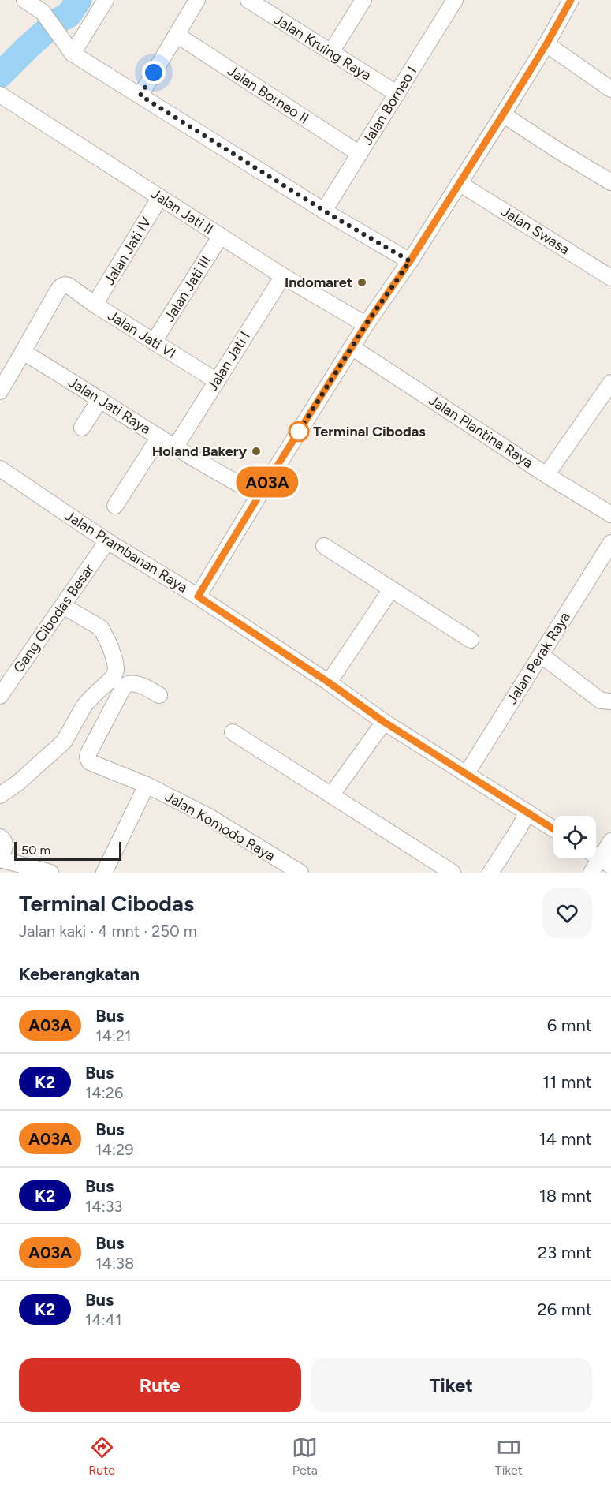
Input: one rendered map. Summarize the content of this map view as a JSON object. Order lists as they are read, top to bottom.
{
  "streets": {
    "street": [
      "Jalan Kruing Raya",
      "Jalan Borneo II",
      "Jalan Borneo I",
      "Jalan Jati II",
      "Jalan Swasa",
      "Jalan Jati IV",
      "Jalan Jati III",
      "Jalan Jati VI",
      "Jalan Jati I",
      "Jalan Jati Raya",
      "Jalan Plantina Raya",
      "Jalan Prambanan Raya",
      "Gang Cibodas Besar",
      "Jalan Perak Raya",
      "Jalan Komodo Raya"
    ]
  },
  "crossings": [
    ["Jalan Kruing Raya", "Jalan Borneo I"],
    ["Jalan Borneo II", "Jalan Borneo I"],
    ["Jalan Jati II", "Jalan Jati IV"],
    ["Jalan Jati II", "Jalan Jati III"],
    ["Jalan Jati II", "Jalan Jati I"],
    ["Jalan Jati IV", "Jalan Jati VI"],
    ["Jalan Jati III", "Jalan Jati VI"],
    ["Jalan Jati VI", "Jalan Jati I"],
    ["Jalan Jati VI", "Jalan Jati Raya"],
    ["Jalan Jati I", "Jalan Jati Raya"],
    ["Jalan Prambanan Raya", "Gang Cibodas Besar"],
    ["Jalan Prambanan Raya", "Jalan Perak Raya"]
  ],
  "places": ["Indomaret", "Terminal Cibodas", "Holand Bakery"],
  "lines": ["bus line A03A"],
  "scale_bar": "50 m",
  "page": {
    "on_map": "A03A",
    "scale": "50 m",
    "heading": [
      ["Terminal Cibodas", "Jalan kaki · 4 mnt · 250 m"],
      "Keberangkatan"
    ],
    "list": [
      {
        "mark": "A03A",
        "name": "Bus",
        "note": "14:21",
        "value": "6 mnt"
      },
      {
        "mark": "K2",
        "name": "Bus",
        "note": "14:26",
        "value": "11 mnt"
      },
      {
        "mark": "A03A",
        "name": "Bus",
        "note": "14:29",
        "value": "14 mnt"
      },
      {
        "mark": "K2",
        "name": "Bus",
        "note": "14:33",
        "value": "18 mnt"
      },
      {
        "mark": "A03A",
        "name": "Bus",
        "note": "14:38",
        "value": "23 mnt"
      },
      {
        "mark": "K2",
        "name": "Bus",
        "note": "14:41",
        "value": "26 mnt"
      }
    ],
    "buttons": ["Rute", "Tiket"],
    "tabs": ["Rute", "Peta", "Tiket"]
  }
}
